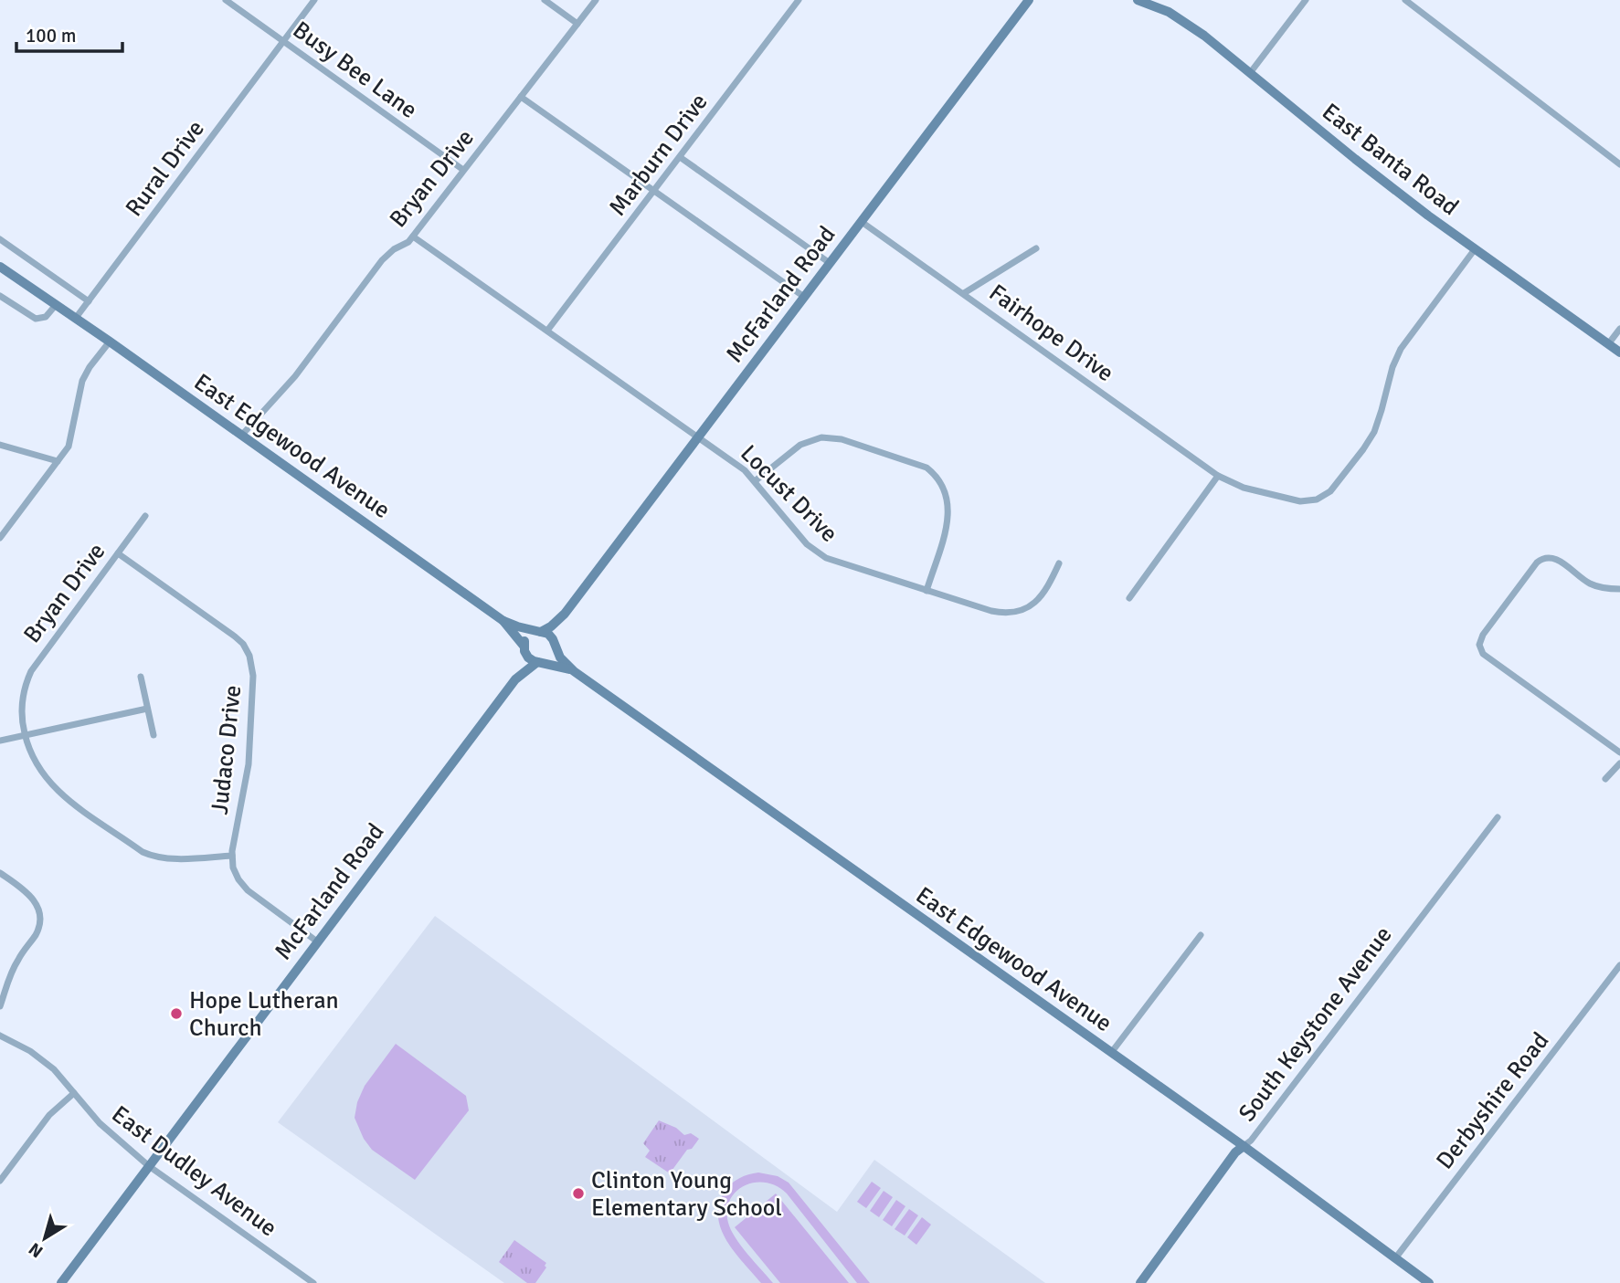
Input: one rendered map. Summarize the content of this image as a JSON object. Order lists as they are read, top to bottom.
{
  "streets": {
    "street": [
      "Busy Bee Lane",
      "Marburn Drive",
      "East Banta Road",
      "Rural Drive",
      "Bryan Drive",
      "McFarland Road",
      "Fairhope Drive",
      "East Edgewood Avenue",
      "Locust Drive",
      "Judaco Drive",
      "South Keystone Avenue",
      "Derbyshire Road",
      "East Dudley Avenue"
    ]
  },
  "crossings": [
    ["Busy Bee Lane", "Rural Drive"],
    ["Busy Bee Lane", "Bryan Drive"],
    ["Marburn Drive", "Locust Drive"],
    ["East Banta Road", "Fairhope Drive"],
    ["Rural Drive", "East Edgewood Avenue"],
    ["Bryan Drive", "East Edgewood Avenue"],
    ["Bryan Drive", "Locust Drive"],
    ["Bryan Drive", "Judaco Drive"],
    ["McFarland Road", "Fairhope Drive"],
    ["McFarland Road", "East Edgewood Avenue"],
    ["McFarland Road", "Locust Drive"],
    ["McFarland Road", "East Dudley Avenue"],
    ["East Edgewood Avenue", "South Keystone Avenue"],
    ["East Edgewood Avenue", "Derbyshire Road"]
  ],
  "places": ["Hope Lutheran Church", "Clinton Young Elementary School"],
  "scale_bar": "100 m",
  "north": "bottom left"
}
